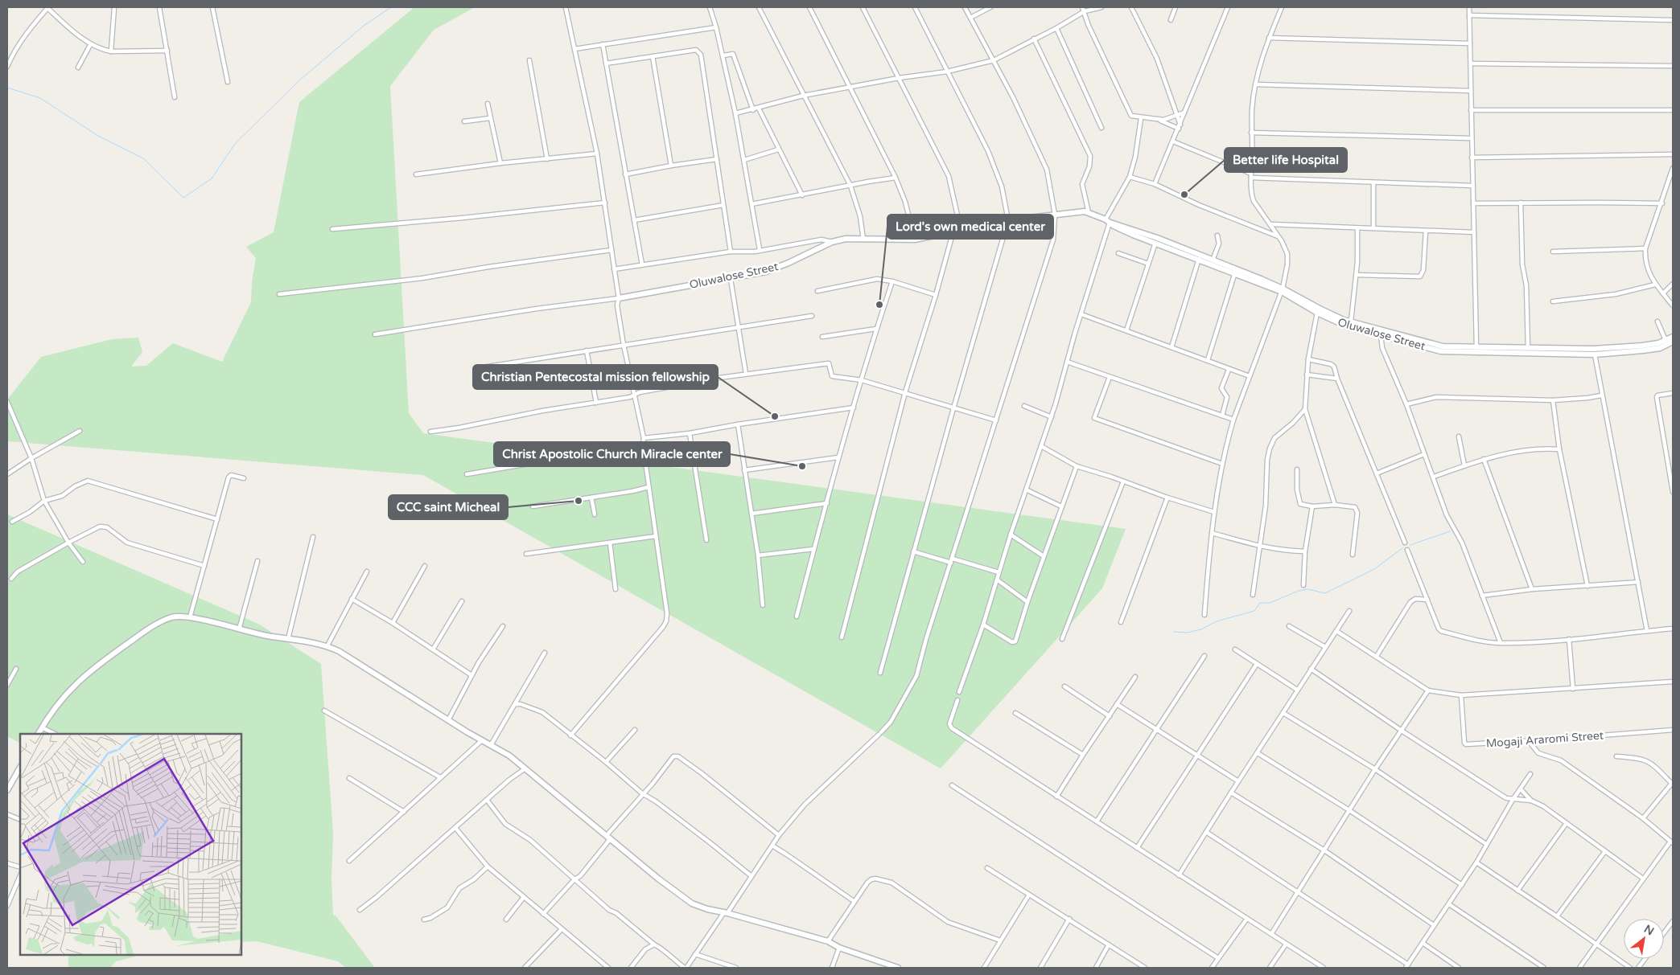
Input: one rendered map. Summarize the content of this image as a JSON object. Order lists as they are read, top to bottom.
{
  "streets": {
    "street": ["Oluwalose Street", "Mogaji Araromi Street"]
  },
  "places": [
    "Better life Hospital",
    "Lord's own medical center",
    "Christian Pentecostal mission fellowship",
    "Christ Apostolic Church Miracle center",
    "CCC saint Micheal"
  ],
  "north": "top right"
}
